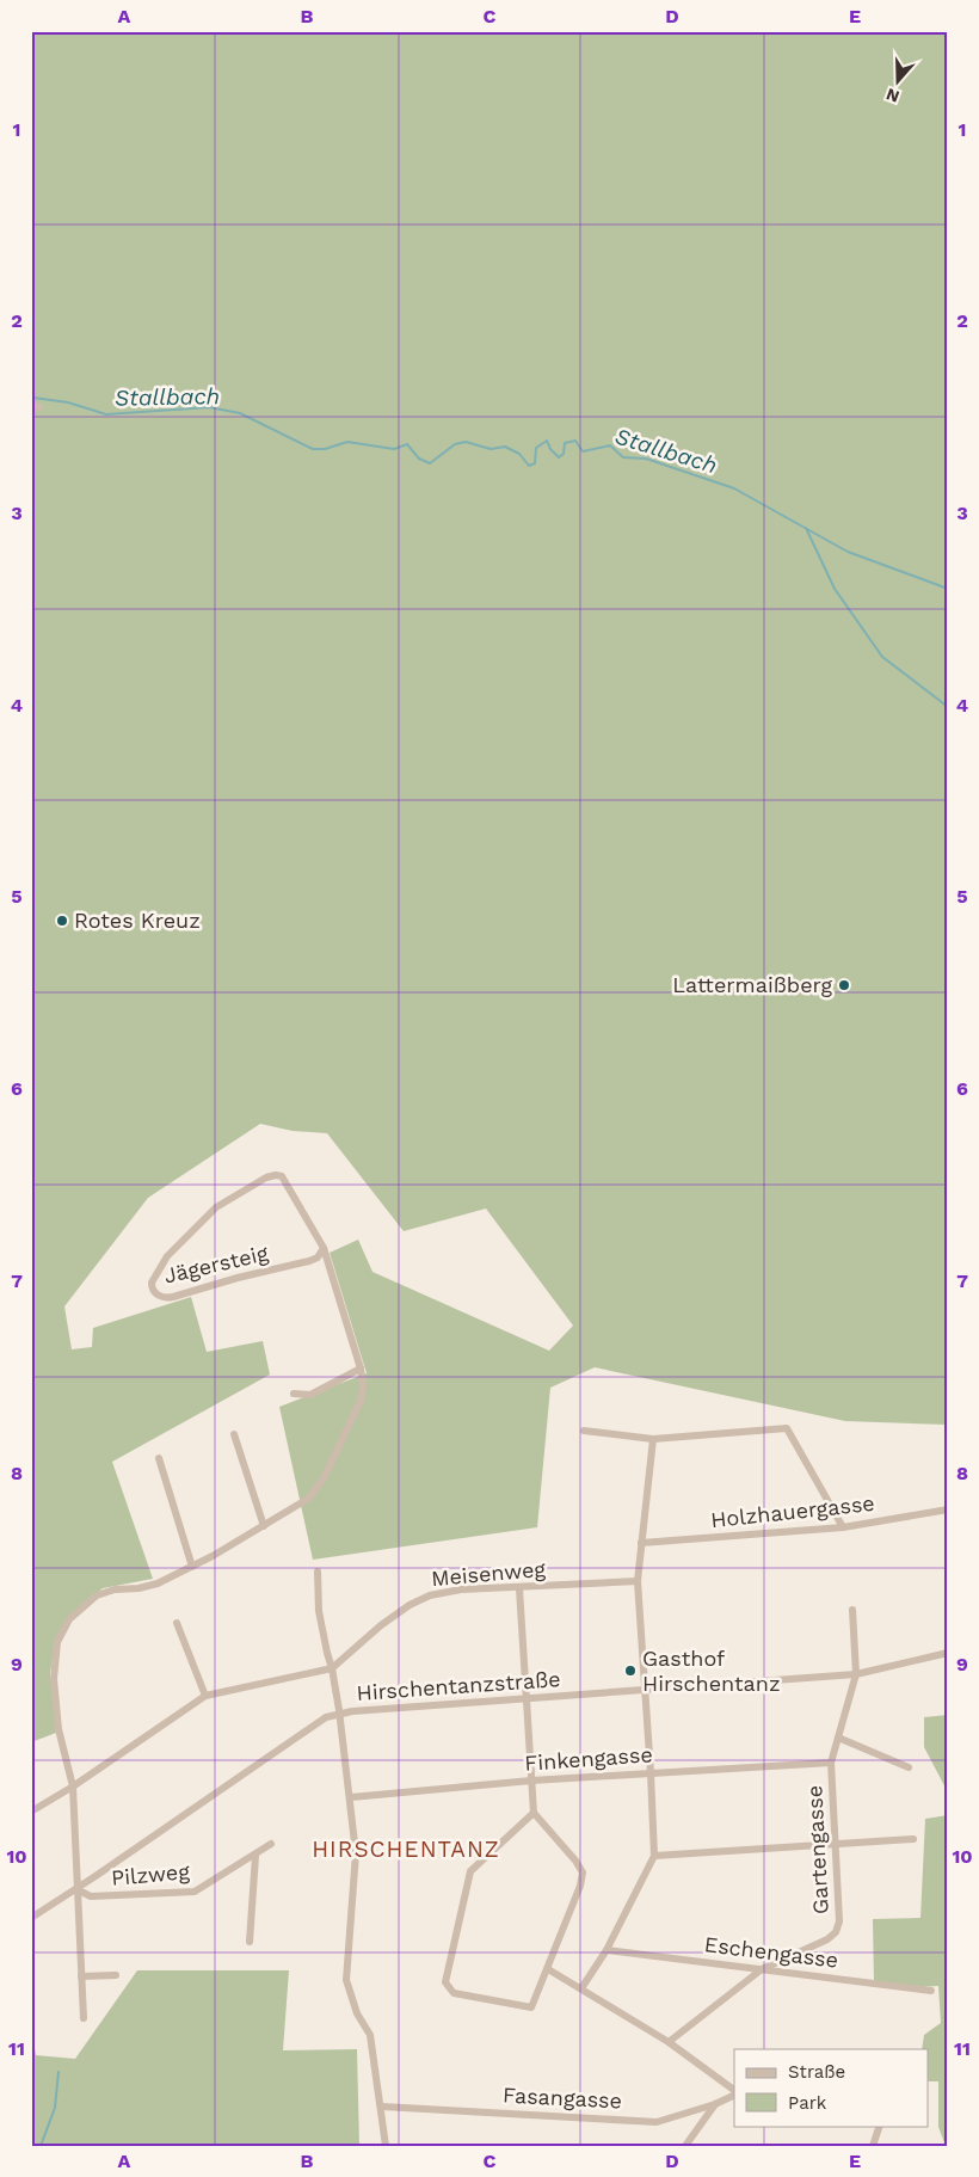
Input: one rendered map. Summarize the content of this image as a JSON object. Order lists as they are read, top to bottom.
{
  "streets": {
    "street": [
      "Jägersteig",
      "Holzhauergasse",
      "Meisenweg",
      "Hirschentanzstraße",
      "Finkengasse",
      "Gartengasse",
      "Pilzweg",
      "Eschengasse",
      "Fasangasse"
    ]
  },
  "crossings": [
    ["Hirschentanzstraße", "Gartengasse"],
    ["Hirschentanzstraße", "Pilzweg"],
    ["Finkengasse", "Gartengasse"],
    ["Gartengasse", "Eschengasse"]
  ],
  "districts": ["HIRSCHENTANZ"],
  "water": ["Stallbach"],
  "places": ["Rotes Kreuz", "Lattermaißberg", "Gasthof Hirschentanz"],
  "legend": ["Straße", "Park"],
  "north": "bottom",
  "grid": {
    "columns": [
      "A",
      "B",
      "C",
      "D",
      "E"
    ],
    "rows": [
      "1",
      "2",
      "3",
      "4",
      "5",
      "6",
      "7",
      "8",
      "9",
      "10",
      "11"
    ]
  }
}
